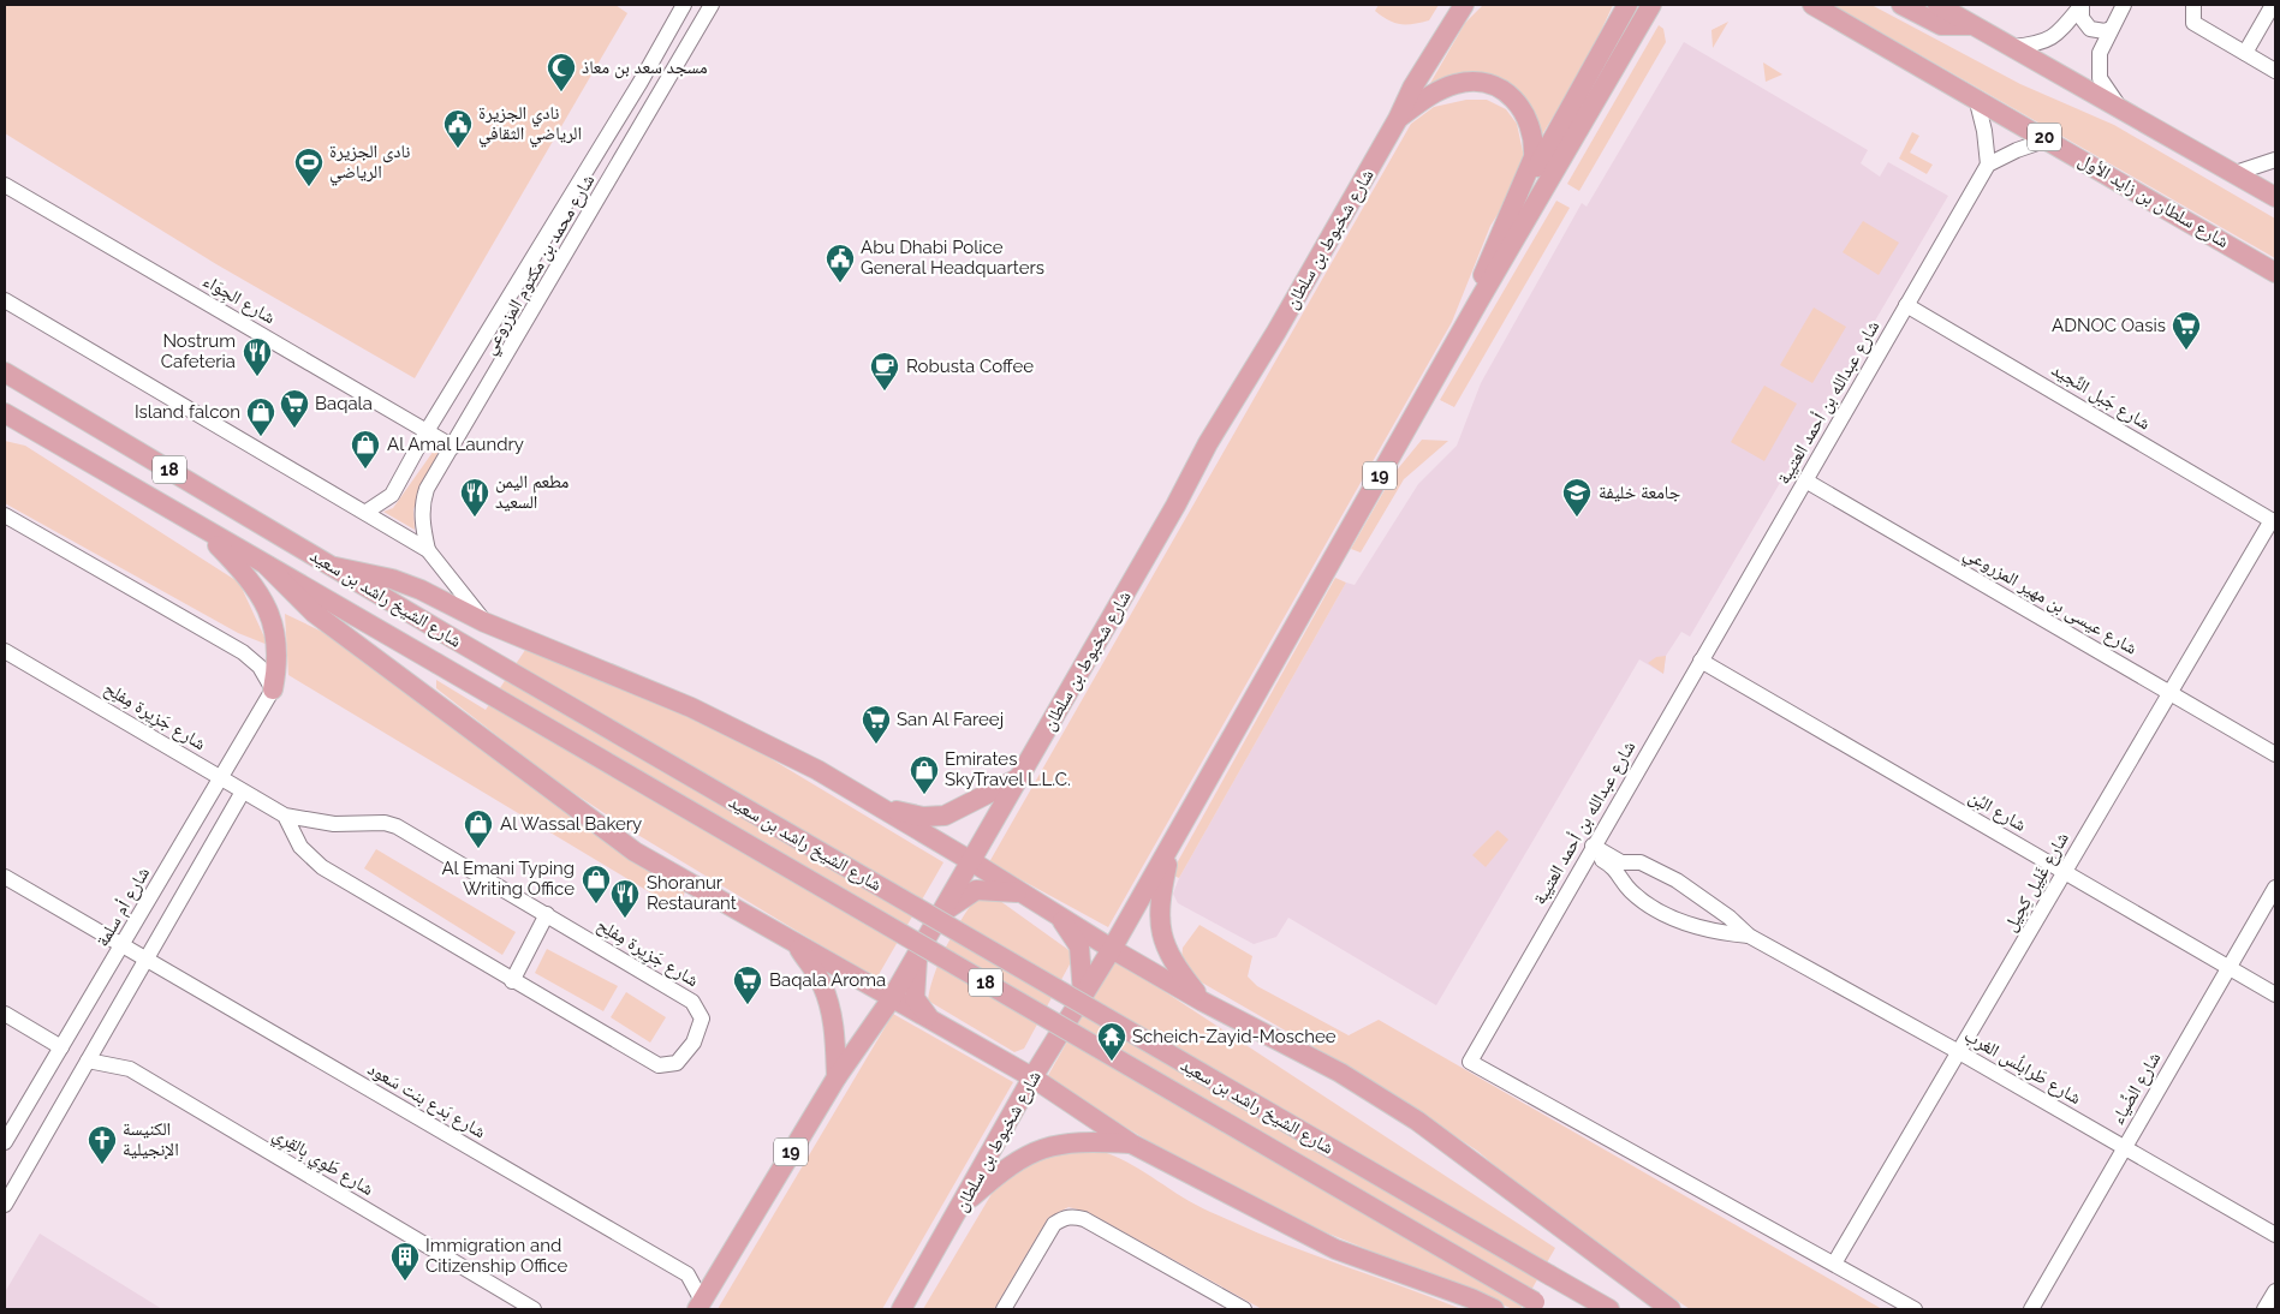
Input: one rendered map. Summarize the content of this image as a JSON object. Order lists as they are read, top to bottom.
{
  "streets": {
    "main road": [
      "20",
      "شارع سلطان بن زايد الأول",
      "شارع شخبوط بن سلطان",
      "18",
      "19",
      "شارع الشيخ راشد بن سعيد"
    ],
    "street": [
      "شارع محمد بن مكتوم المزروعي",
      "شارع الجِوَاء",
      "شارع جَبل النِّجيد",
      "شارع عبدالله بن أحمد العتيبة",
      "شارع عيسى بن مهير المزروعي",
      "شارع جَزِيرة مِفلِح",
      "شارع البُن",
      "شارع غَلِيل كِحِيل",
      "شارع أم سلمة",
      "شارع طَرابلُس الغرب",
      "شارع الضِّياء",
      "شارع بَدع بنت سَعود",
      "شارع طَوِي بِالقِرِي"
    ]
  },
  "crossings": [
    ["شارع محمد بن مكتوم المزروعي", "شارع الجِوَاء"],
    ["شارع جَبل النِّجيد", "شارع عبدالله بن أحمد العتيبة"],
    ["شارع جَبل النِّجيد", "شارع غَلِيل كِحِيل"],
    ["شارع عبدالله بن أحمد العتيبة", "شارع عيسى بن مهير المزروعي"],
    ["شارع عبدالله بن أحمد العتيبة", "شارع البُن"],
    ["شارع عبدالله بن أحمد العتيبة", "شارع غَلِيل كِحِيل"],
    ["شارع عبدالله بن أحمد العتيبة", "شارع طَرابلُس الغرب"],
    ["شارع عيسى بن مهير المزروعي", "شارع غَلِيل كِحِيل"],
    ["شارع جَزِيرة مِفلِح", "شارع أم سلمة"],
    ["شارع البُن", "شارع غَلِيل كِحِيل"],
    ["شارع البُن", "شارع الضِّياء"],
    ["شارع غَلِيل كِحِيل", "شارع طَرابلُس الغرب"],
    ["شارع أم سلمة", "شارع بَدع بنت سَعود"],
    ["شارع طَرابلُس الغرب", "شارع الضِّياء"]
  ],
  "places": {
    "mosque": ["مسجد سعد بن معاذ"],
    "public building": ["نادي الجزيرة الرياضي الثقافي", "Abu Dhabi Police General Headquarters"],
    "sports": ["نادى الجزيرة الرياضي"],
    "supermarket": [
      "ADNOC Oasis",
      "Baqala",
      "San Al Fareej",
      "Baqala Aroma"
    ],
    "restaurant": ["Nostrum Cafeteria", "مطعم اليمن السعيد", "Shoranur Restaurant"],
    "cafe": ["Robusta Coffee"],
    "shop": [
      "Island falcon",
      "Al Amal Laundry",
      "Emirates SkyTravel L.L.C.",
      "Al Wassal Bakery",
      "Al Emani Typing Writing Office"
    ],
    "school or university": ["جامعة خليفة"],
    "temple": ["Scheich-Zayid-Moschee"],
    "church": ["الكنيسة الإنجيلية"],
    "building": ["Immigration and Citizenship Office"]
  }
}
